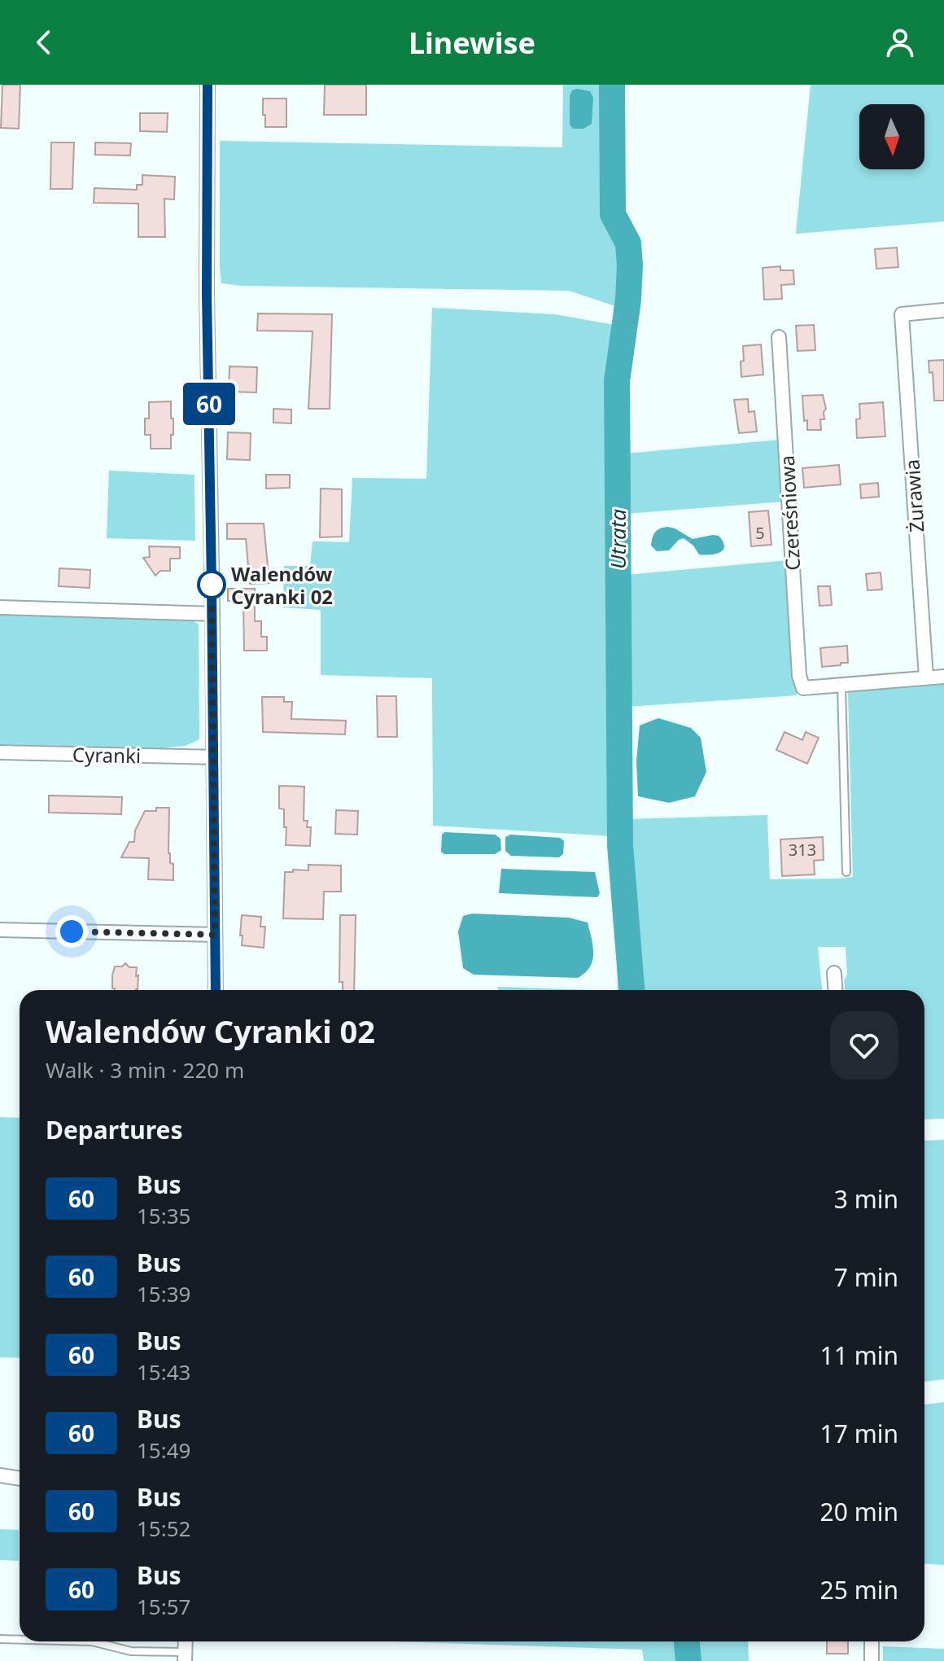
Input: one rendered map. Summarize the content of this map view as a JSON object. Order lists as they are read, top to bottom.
{
  "streets": {
    "street": ["Żurawia", "Czereśniowa", "Cyranki"]
  },
  "water": ["Utrata"],
  "places": ["Walendów Cyranki 02"],
  "lines": ["bus line 60"],
  "house_numbers": ["5", "313"],
  "north": "bottom",
  "page": {
    "header": "Linewise",
    "on_map": "60",
    "heading": [
      ["Walendów Cyranki 02", "Walk · 3 min · 220 m"],
      "Departures"
    ],
    "list": [
      {
        "mark": "60",
        "name": "Bus",
        "note": "15:35",
        "value": "3 min"
      },
      {
        "mark": "60",
        "name": "Bus",
        "note": "15:39",
        "value": "7 min"
      },
      {
        "mark": "60",
        "name": "Bus",
        "note": "15:43",
        "value": "11 min"
      },
      {
        "mark": "60",
        "name": "Bus",
        "note": "15:49",
        "value": "17 min"
      },
      {
        "mark": "60",
        "name": "Bus",
        "note": "15:52",
        "value": "20 min"
      },
      {
        "mark": "60",
        "name": "Bus",
        "note": "15:57",
        "value": "25 min"
      }
    ]
  }
}
